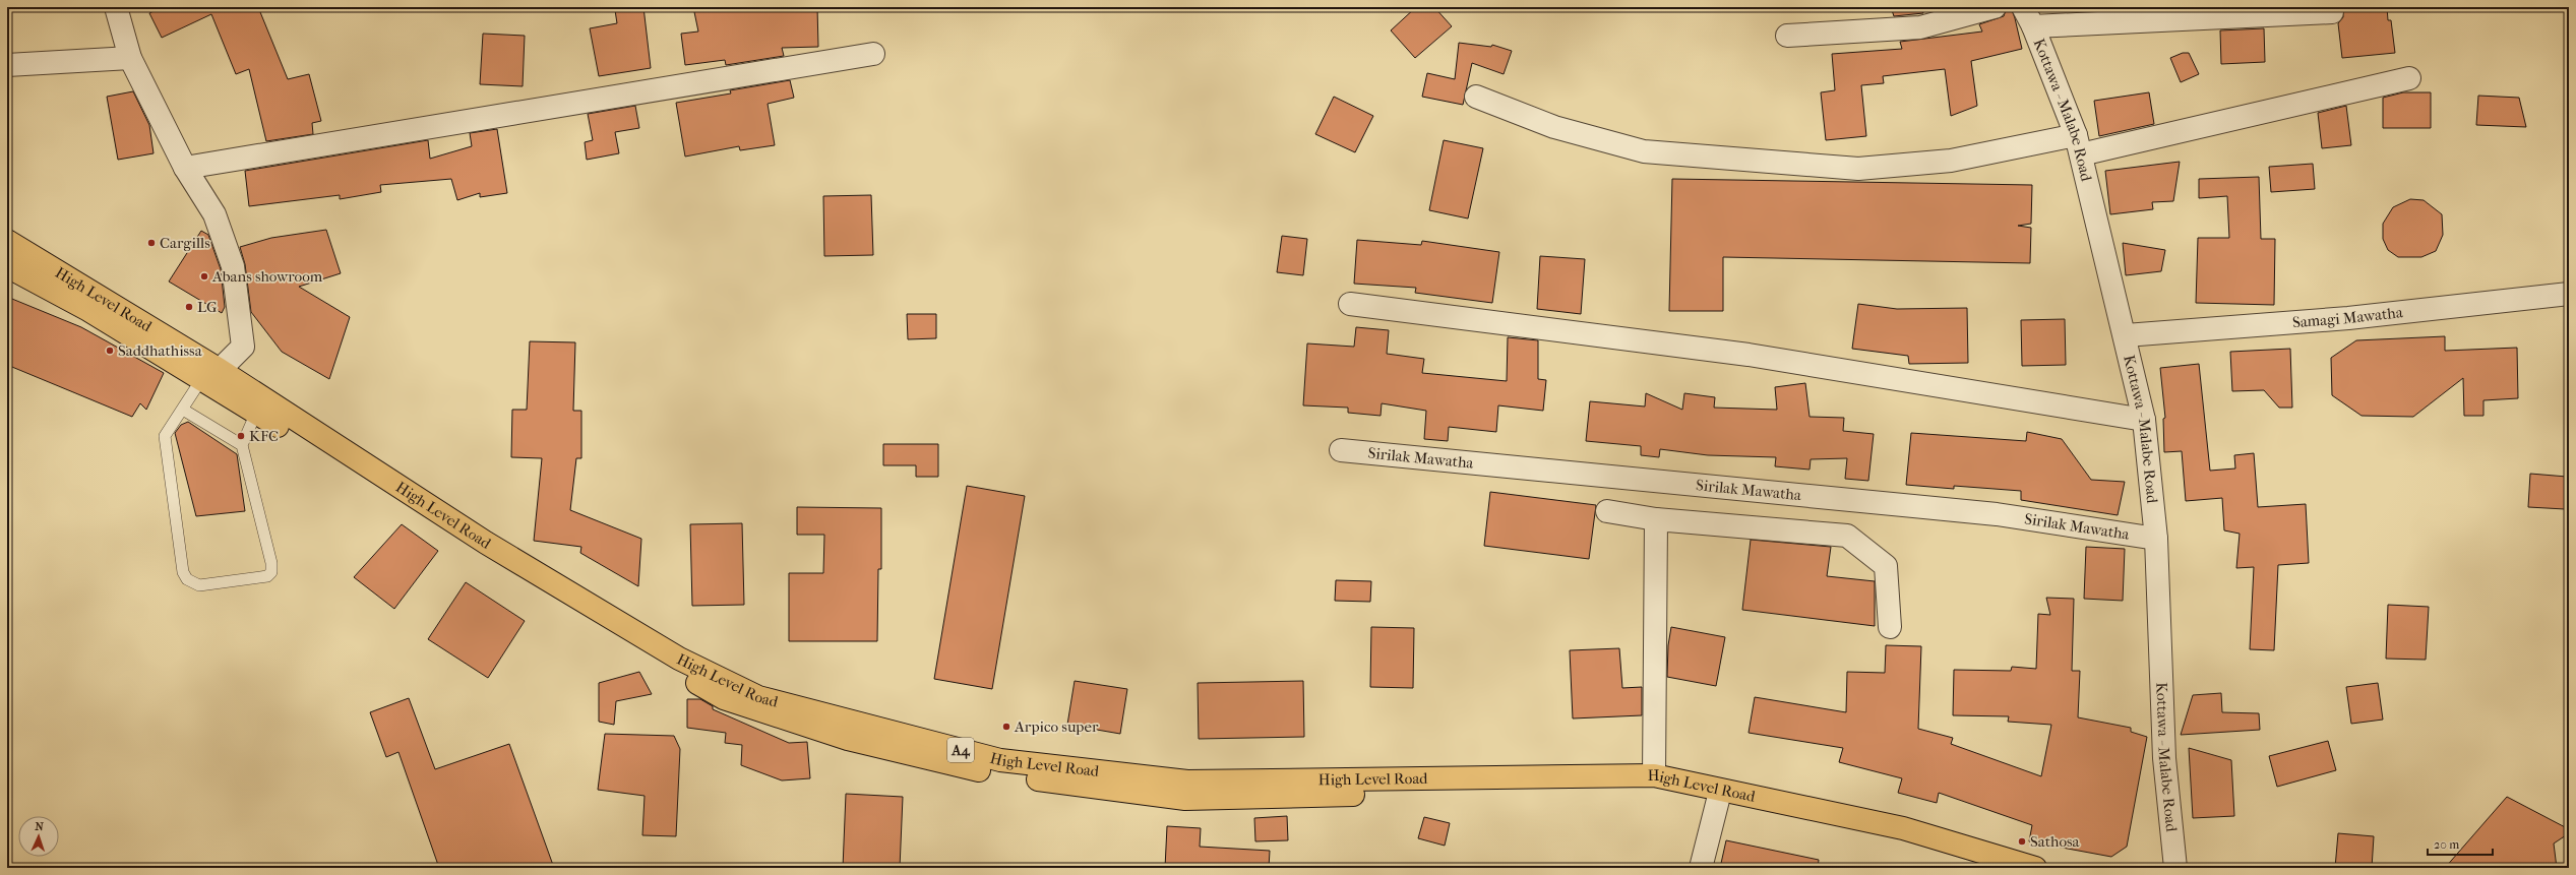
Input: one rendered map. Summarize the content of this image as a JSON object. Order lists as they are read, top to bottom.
{
  "streets": {
    "highway": ["High Level Road", "A4"],
    "street": ["Kottawa - Malabe Road", "Samagi Mawatha", "Sirilak Mawatha"]
  },
  "crossings": [
    ["Kottawa - Malabe Road", "Samagi Mawatha"],
    ["Kottawa - Malabe Road", "Sirilak Mawatha"]
  ],
  "places": [
    "Cargills",
    "Abans showroom",
    "LG",
    "Saddhathissa",
    "KFC",
    "Arpico super",
    "Sathosa"
  ],
  "scale_bar": "20 m",
  "north": "top"
}
